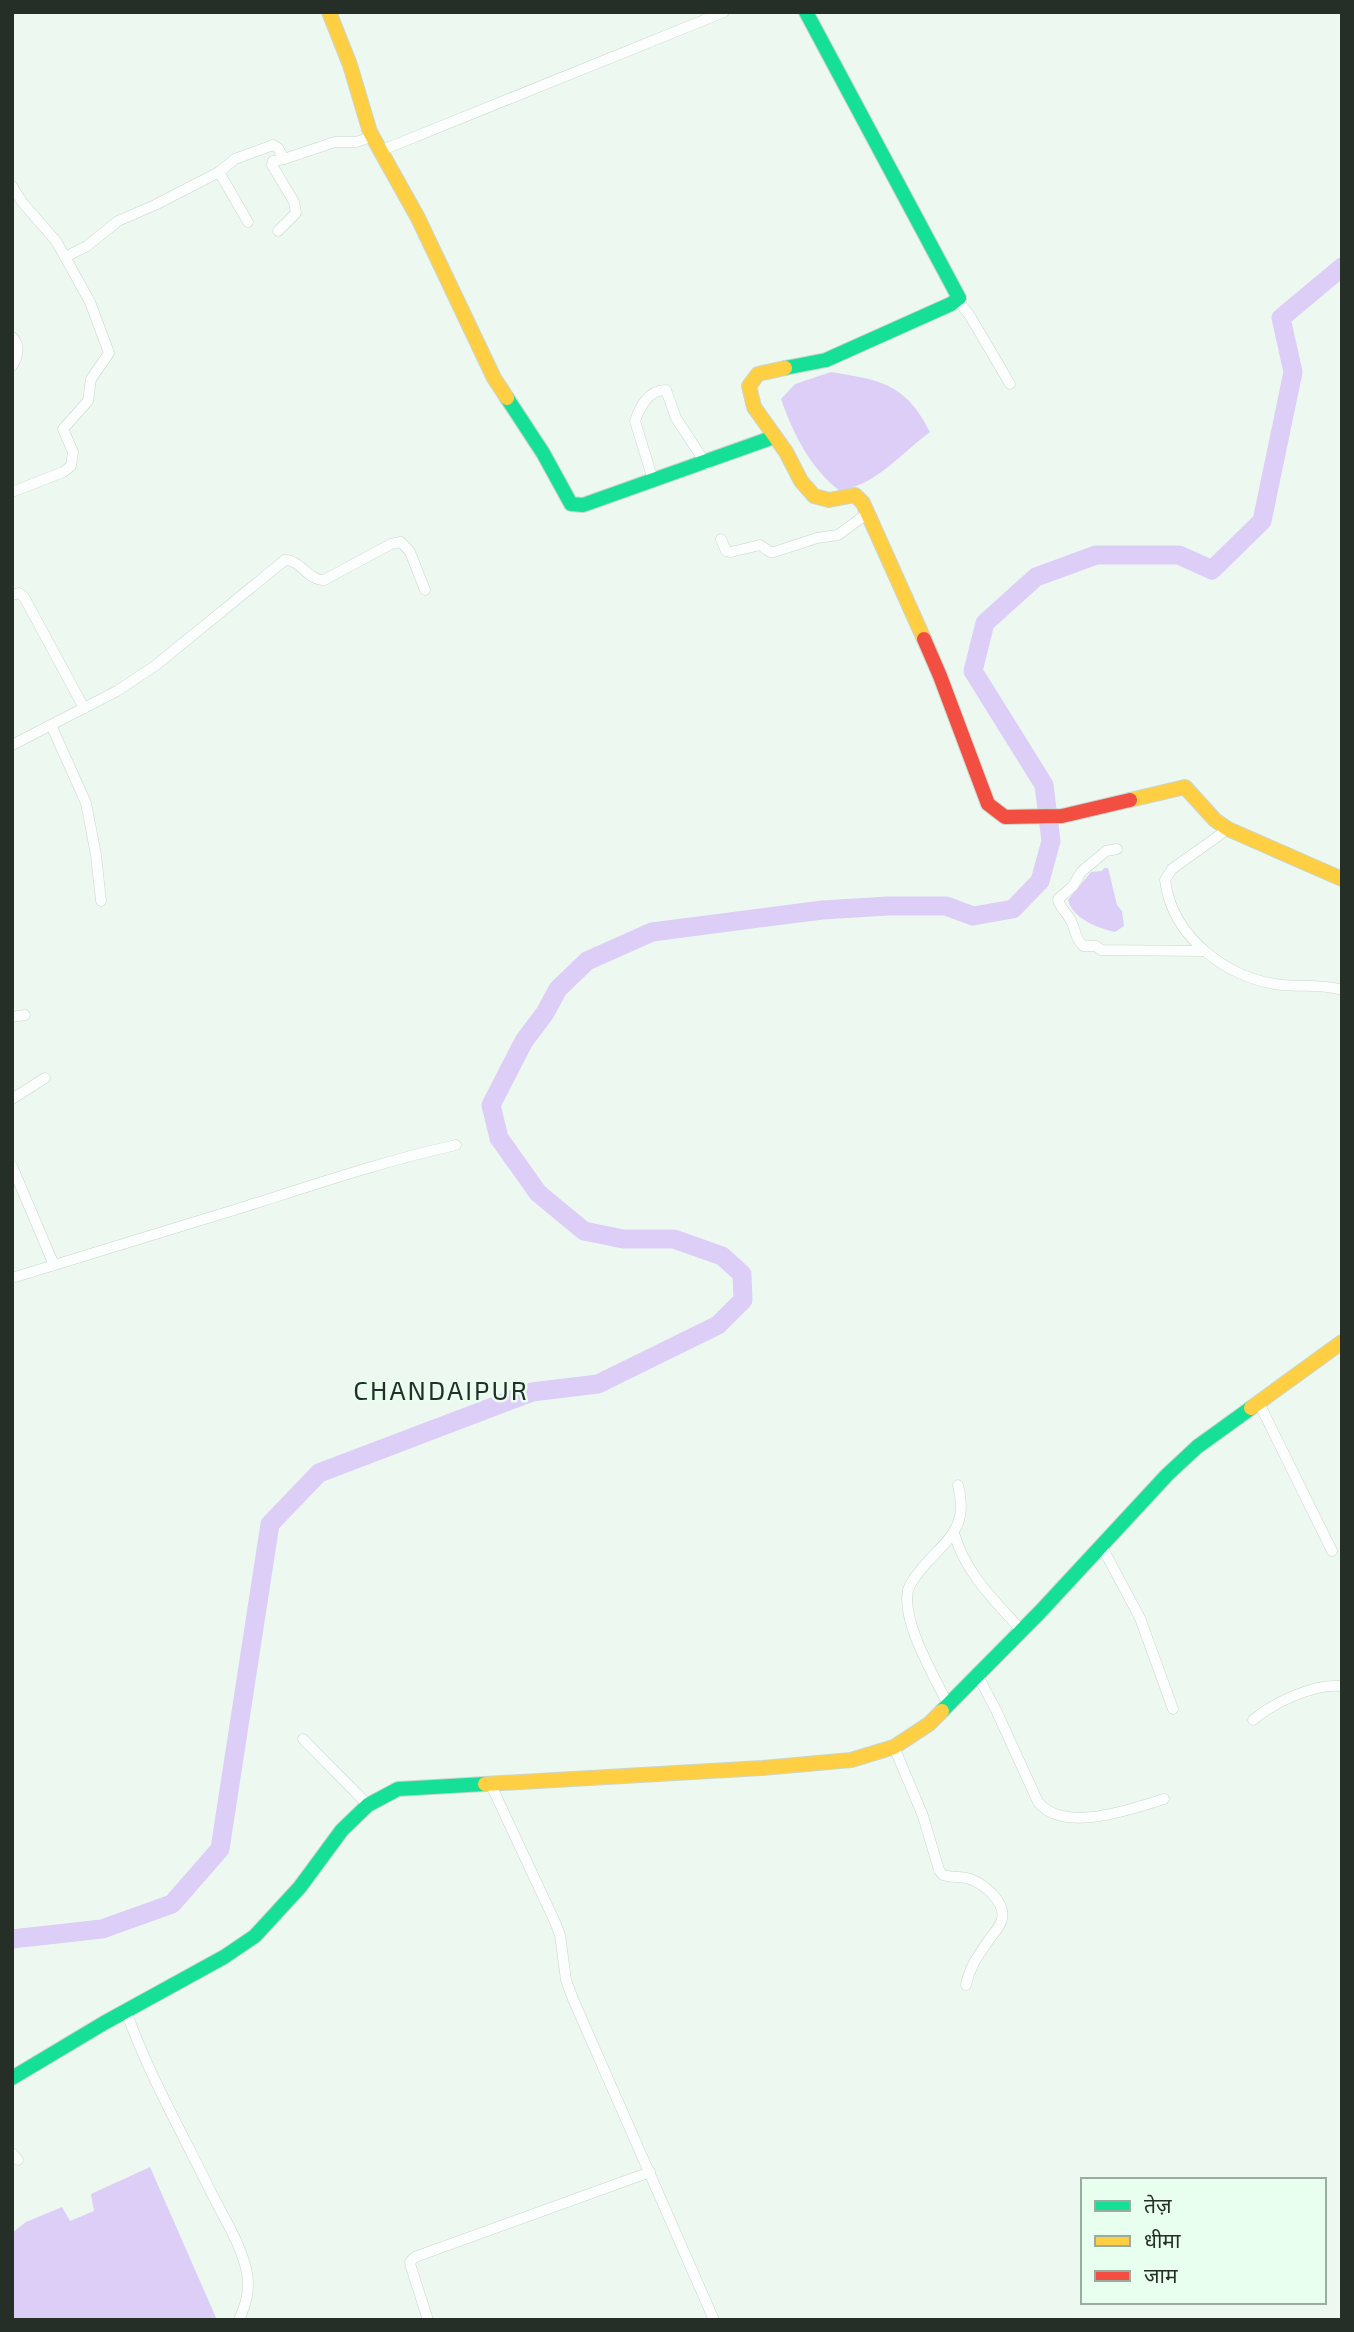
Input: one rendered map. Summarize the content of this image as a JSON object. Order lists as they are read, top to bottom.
{
  "districts": ["CHANDAIPUR"],
  "legend": ["तेज़", "धीमा", "जाम"]
}
